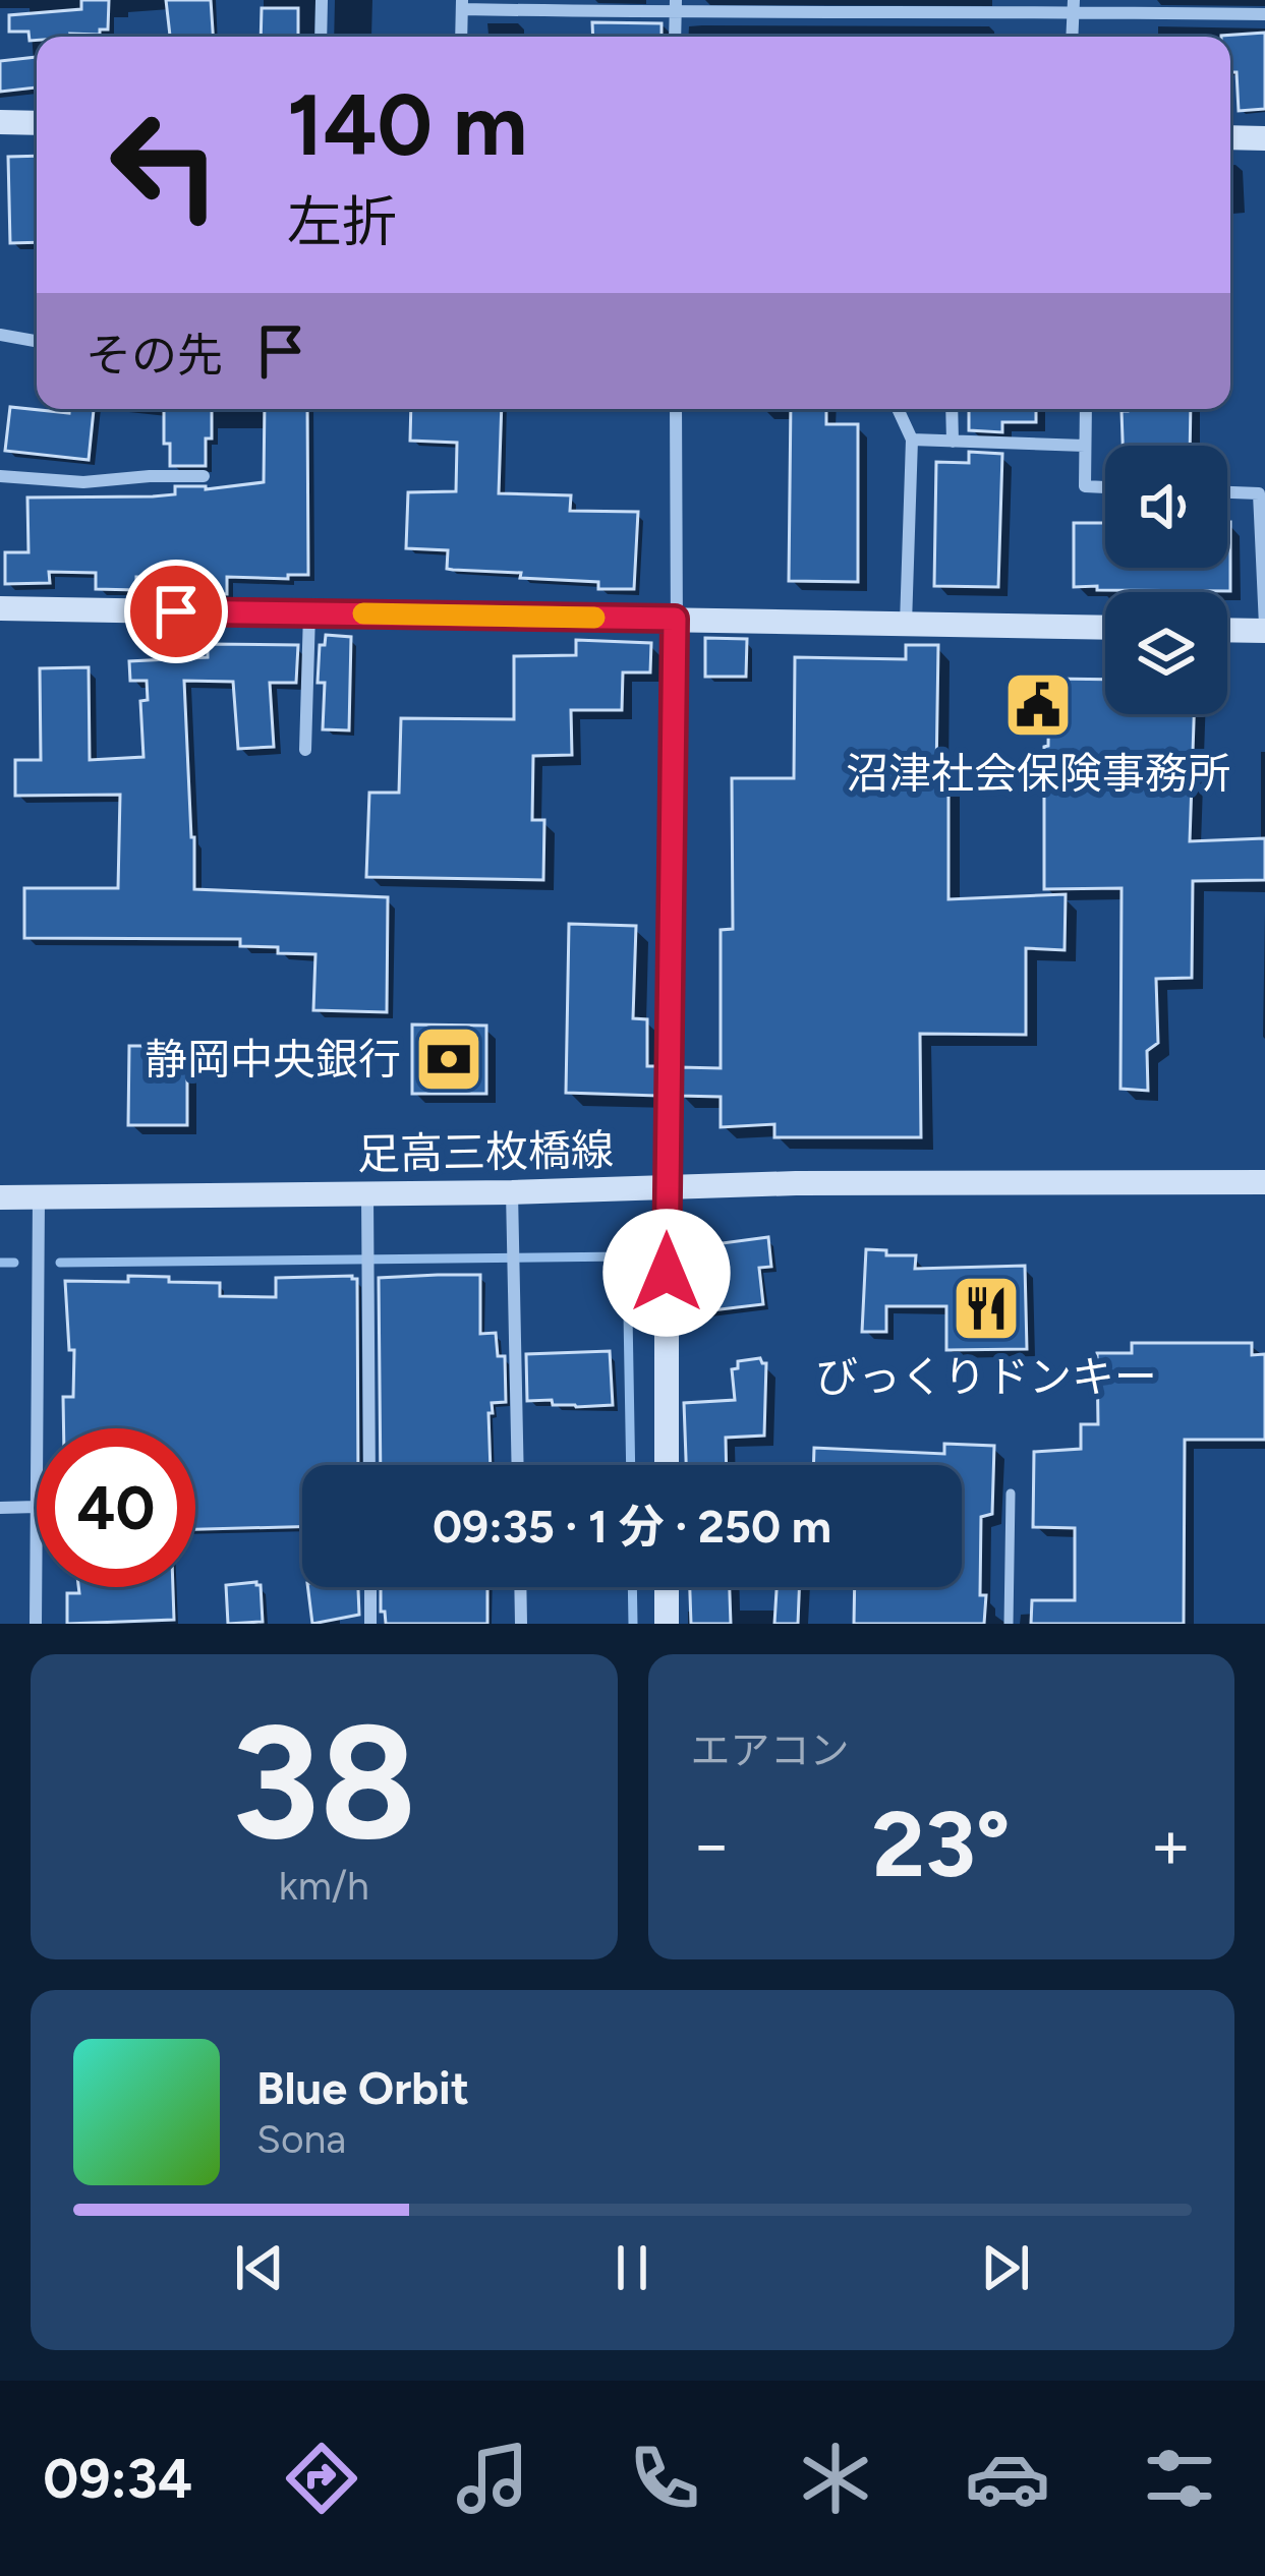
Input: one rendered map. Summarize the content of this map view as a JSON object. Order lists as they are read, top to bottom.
{
  "streets": {
    "street": ["足高三枚橋線"]
  },
  "places": {
    "public building": ["沼津社会保険事務所"],
    "bank": ["静岡中央銀行"],
    "restaurant": ["びっくりドンキー"]
  },
  "page": {
    "turn": ["140 m", "左折"],
    "then": "その先",
    "limit": "40",
    "trip": "09:35 · 1 分 · 250 m",
    "tile": [
      ["38", "km/h"],
      "エアコン"
    ],
    "heat": ["−", "23°", "+"],
    "song": ["Blue Orbit", "Sona"],
    "tabs": "09:34"
  }
}
